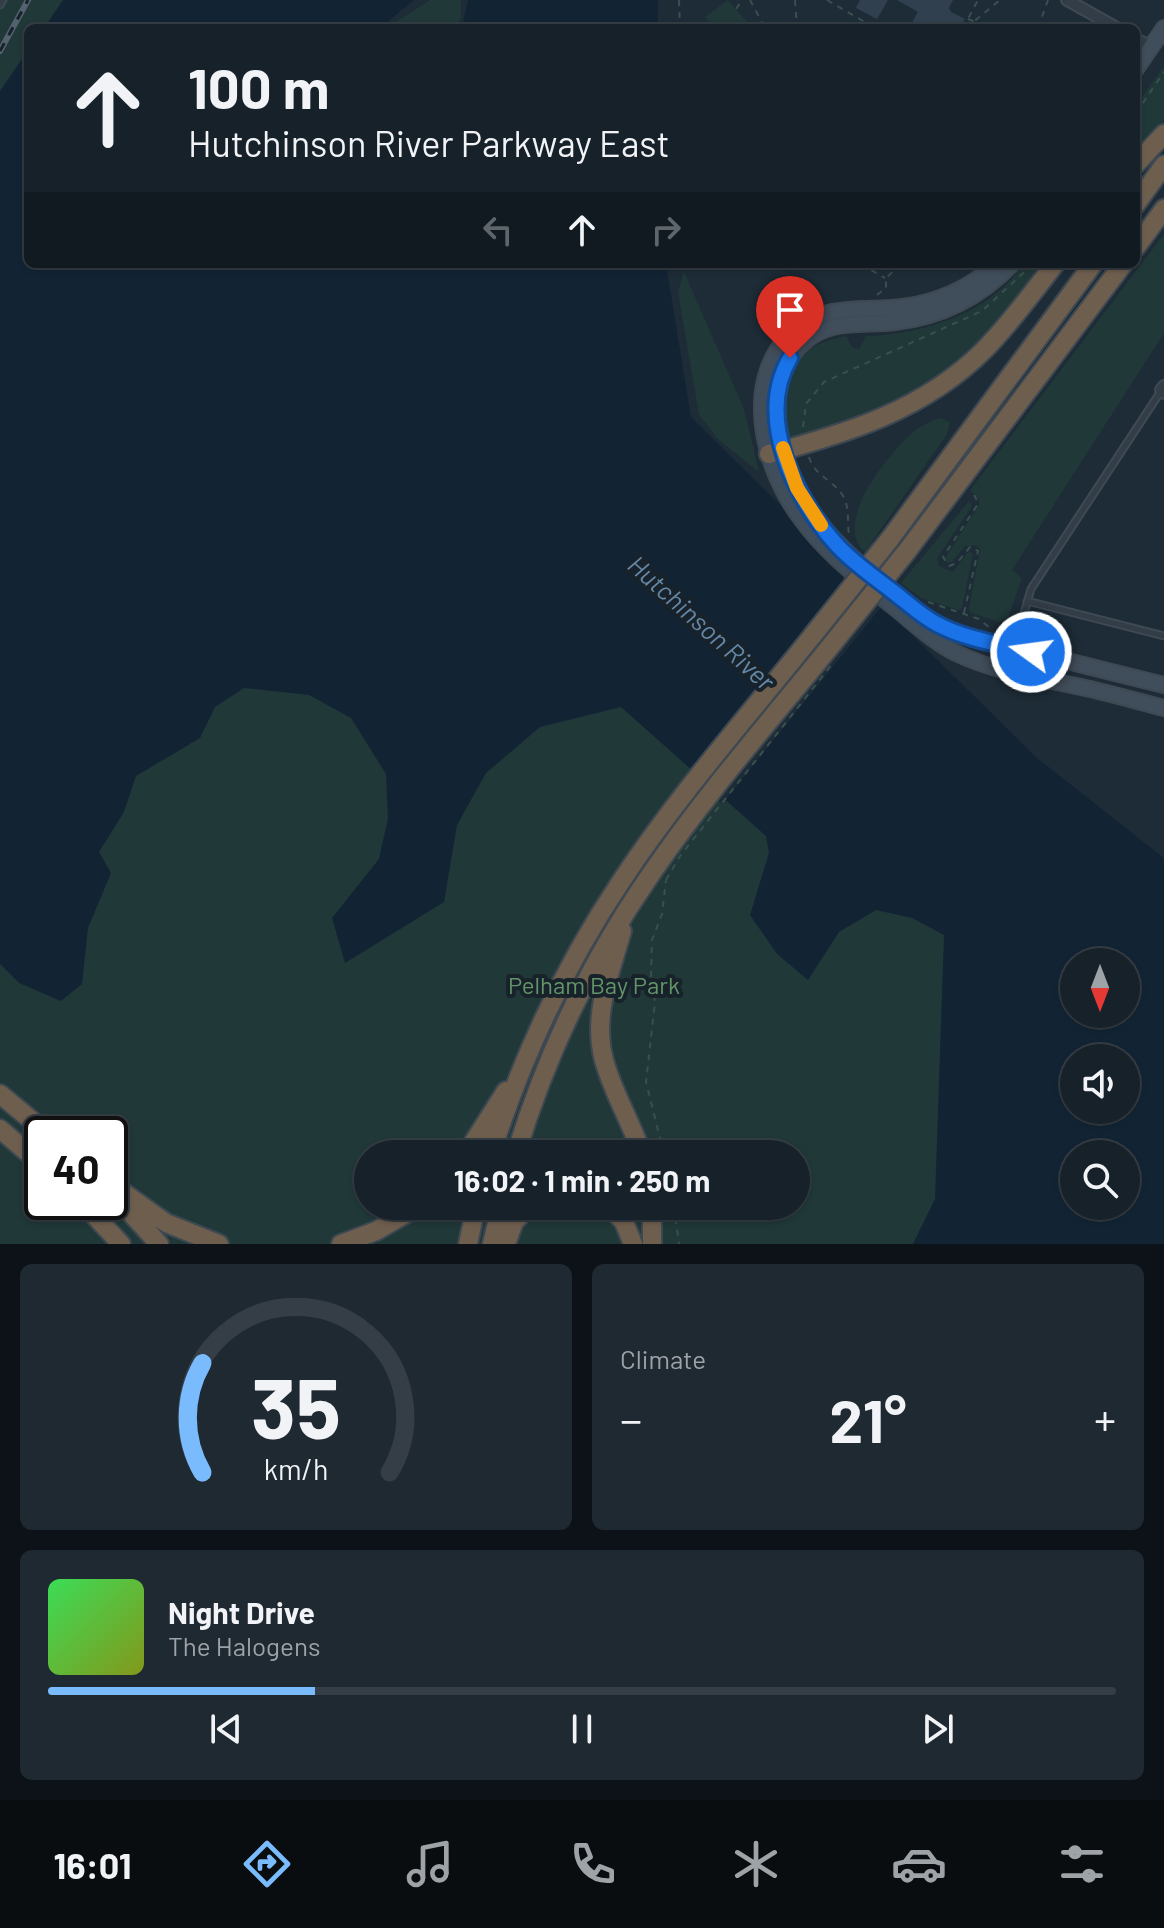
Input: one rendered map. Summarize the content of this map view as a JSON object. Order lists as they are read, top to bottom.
{
  "water": ["Hutchinson River"],
  "parks": ["Pelham Bay Park"],
  "north": "bottom",
  "page": {
    "turn": ["100 m", "Hutchinson River Parkway East"],
    "limit": "40",
    "trip": "16:02 · 1 min · 250 m",
    "tile": "Climate",
    "heat": ["−", "21°", "+"],
    "song": ["Night Drive", "The Halogens"],
    "tabs": "16:01",
    "gauge": ["35", "km/h"]
  }
}
